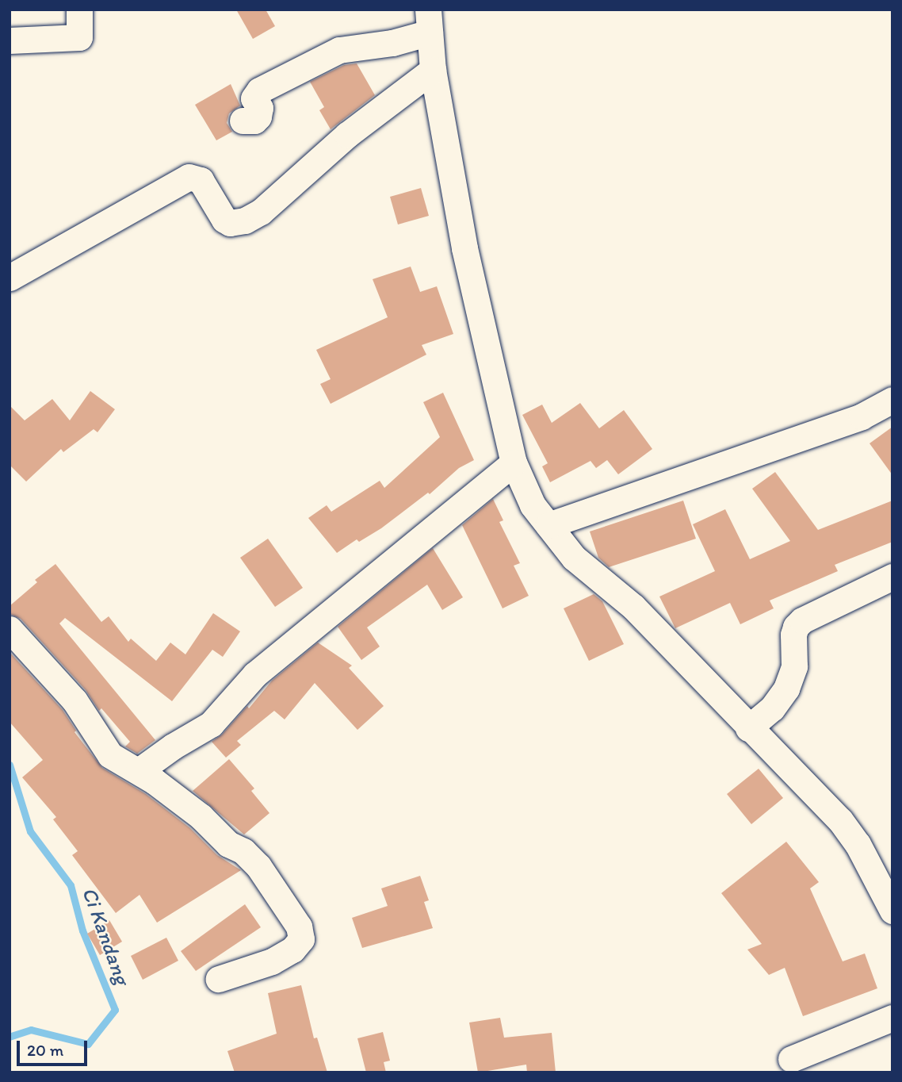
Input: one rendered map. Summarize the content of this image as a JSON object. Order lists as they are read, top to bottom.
{
  "water": ["Ci Kandang"],
  "scale_bar": "20 m"
}
